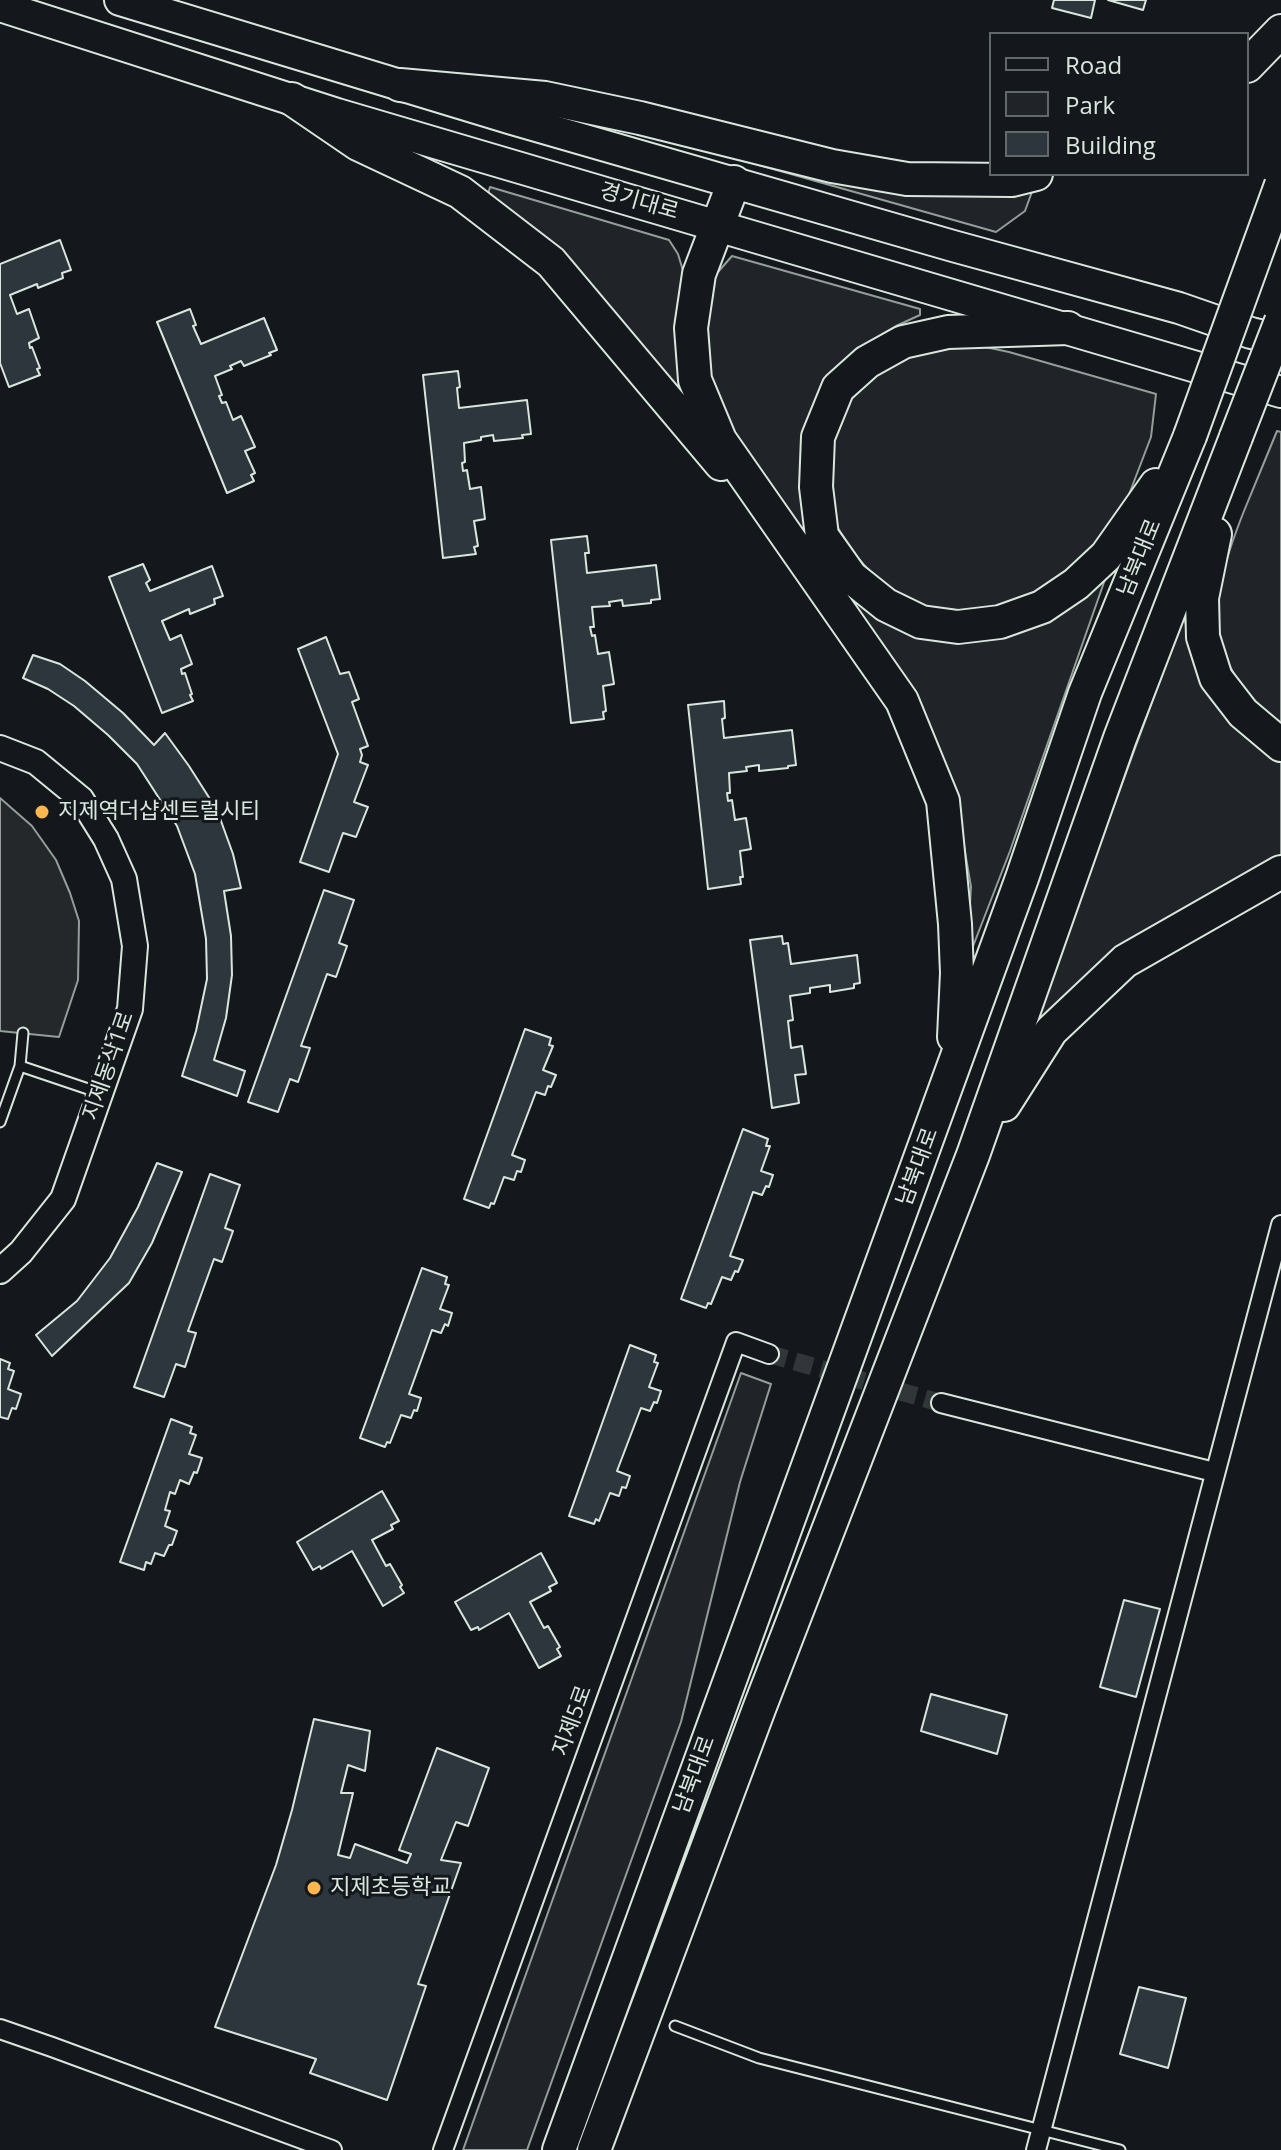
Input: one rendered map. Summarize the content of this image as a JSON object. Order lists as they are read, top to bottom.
{
  "streets": {
    "highway": ["남북대로"],
    "main road": ["경기대로"],
    "street": ["지제동삭1로", "지제5로"]
  },
  "places": ["지제역더샵센트럴시티", "지제초등학교"],
  "legend": ["Road", "Park", "Building"]
}
